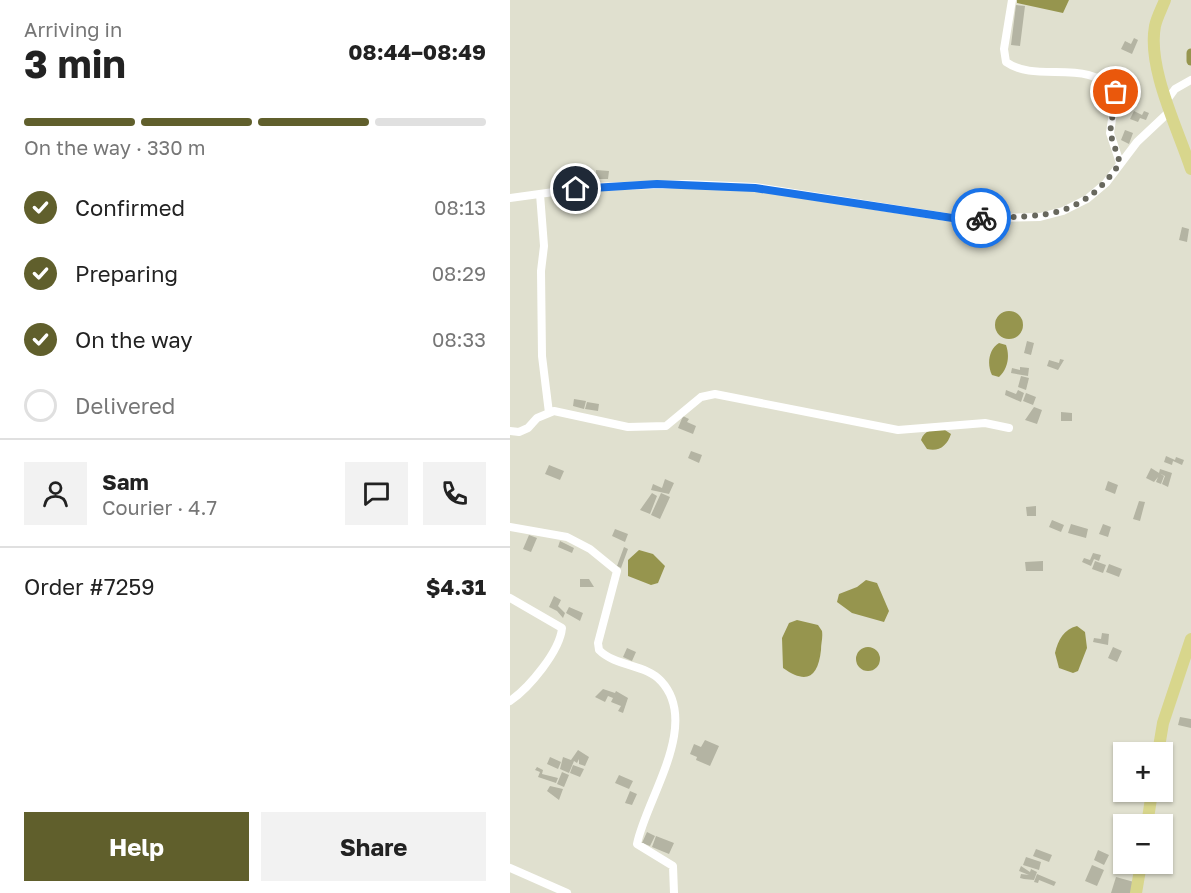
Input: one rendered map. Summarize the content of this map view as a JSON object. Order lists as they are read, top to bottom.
{
  "page": {
    "heading": ["3 min", "Arriving in", "08:44–08:49"],
    "panel": [
      "Sam",
      "Courier · 4.7",
      "Order #7259",
      "$4.31"
    ],
    "bar": "On the way · 330 m",
    "list": [
      ["Confirmed", "08:13"],
      ["Preparing", "08:29"],
      ["On the way", "08:33"],
      "Delivered"
    ],
    "map_buttons": ["+", "−"],
    "buttons": ["Help", "Share"]
  }
}
